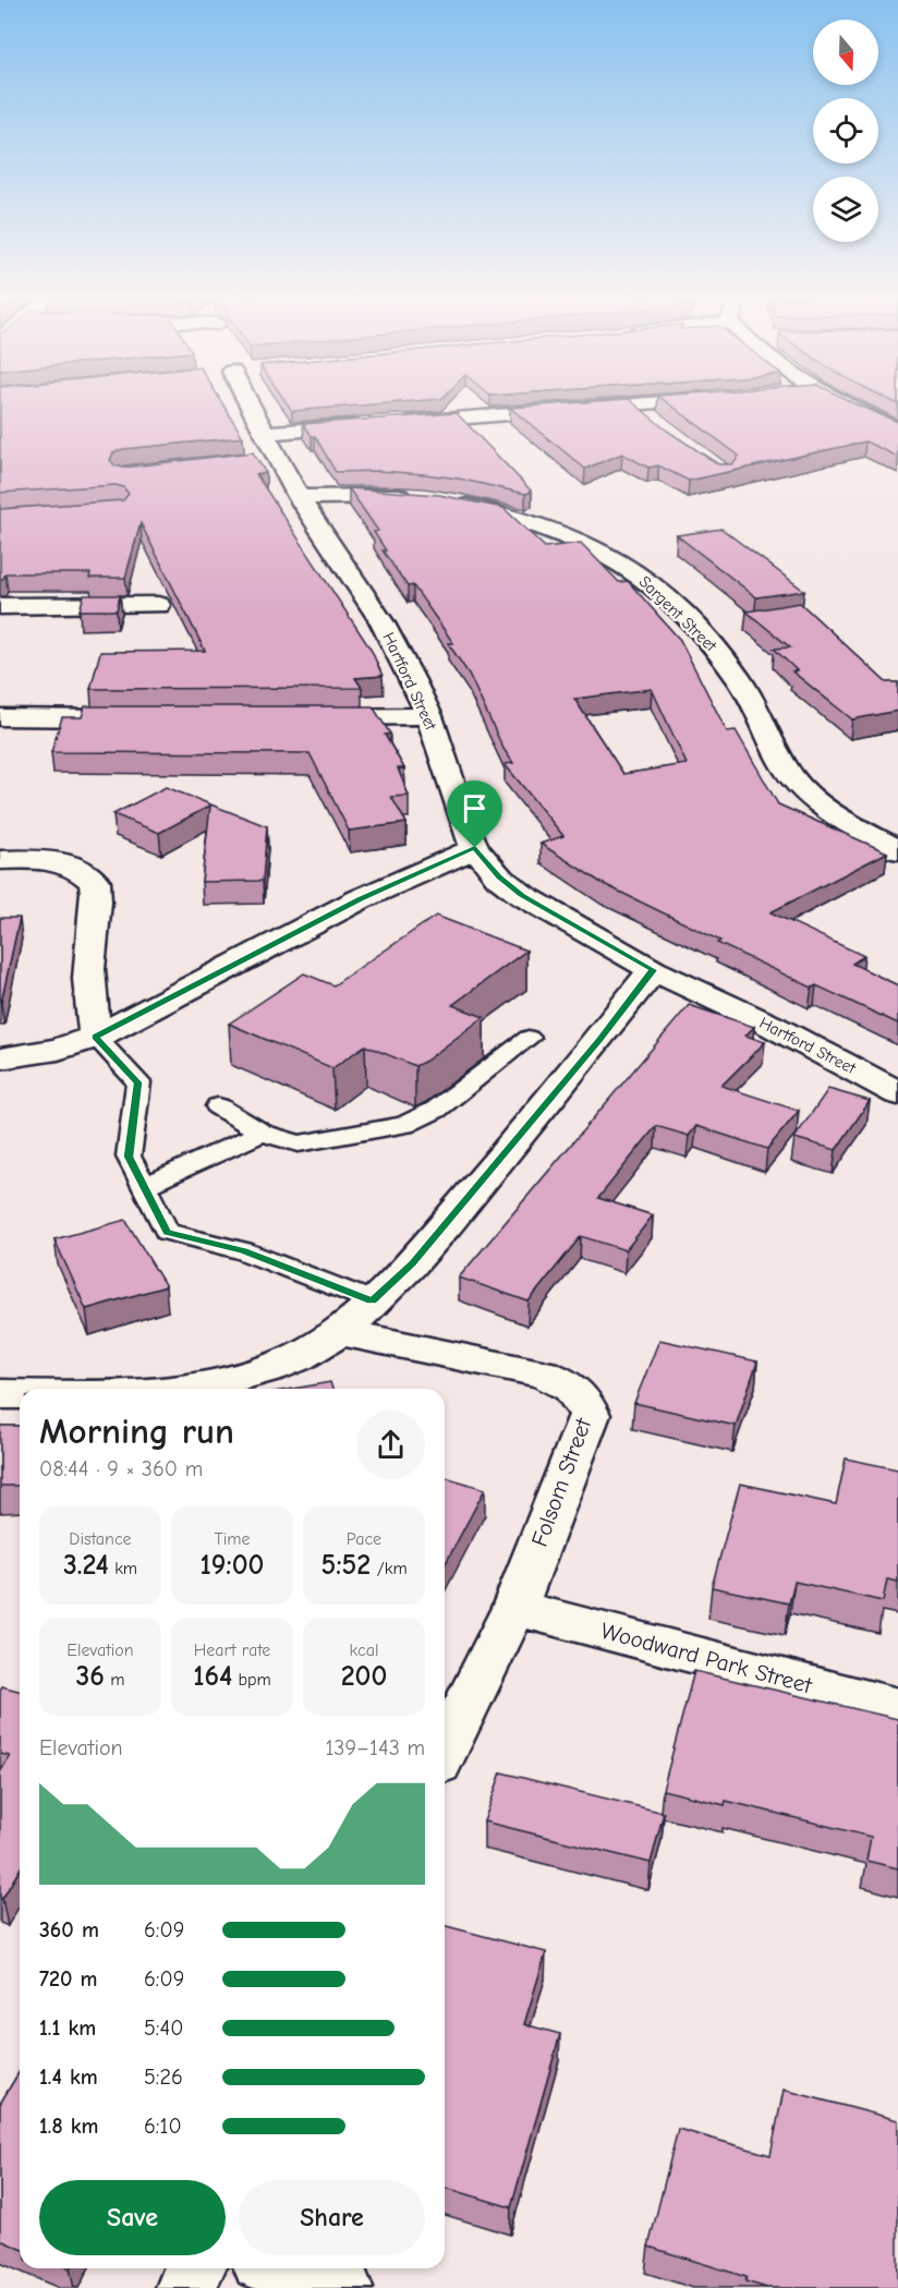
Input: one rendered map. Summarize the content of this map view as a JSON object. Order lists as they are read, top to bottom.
{
  "streets": {
    "street": [
      "Sargent Street",
      "Hartford Street",
      "Folsom Street",
      "Woodward Park Street"
    ]
  },
  "crossings": [
    ["Sargent Street", "Hartford Street"],
    ["Folsom Street", "Woodward Park Street"]
  ],
  "north": "bottom",
  "page": {
    "heading": ["Morning run", "08:44 · 9 × 360 m"],
    "stats": [
      ["Distance", "3.24 km"],
      ["Time", "19:00"],
      ["Pace", "5:52 /km"],
      ["Elevation", "36 m"],
      ["Heart rate", "164 bpm"],
      ["kcal", "200"]
    ],
    "chart": ["Elevation", "139–143 m"],
    "list": [
      {
        "name": "360 m",
        "note": "6:09"
      },
      {
        "name": "720 m",
        "note": "6:09"
      },
      {
        "name": "1.1 km",
        "note": "5:40"
      },
      {
        "name": "1.4 km",
        "note": "5:26"
      },
      {
        "name": "1.8 km",
        "note": "6:10"
      }
    ],
    "buttons": ["Save", "Share"]
  }
}
